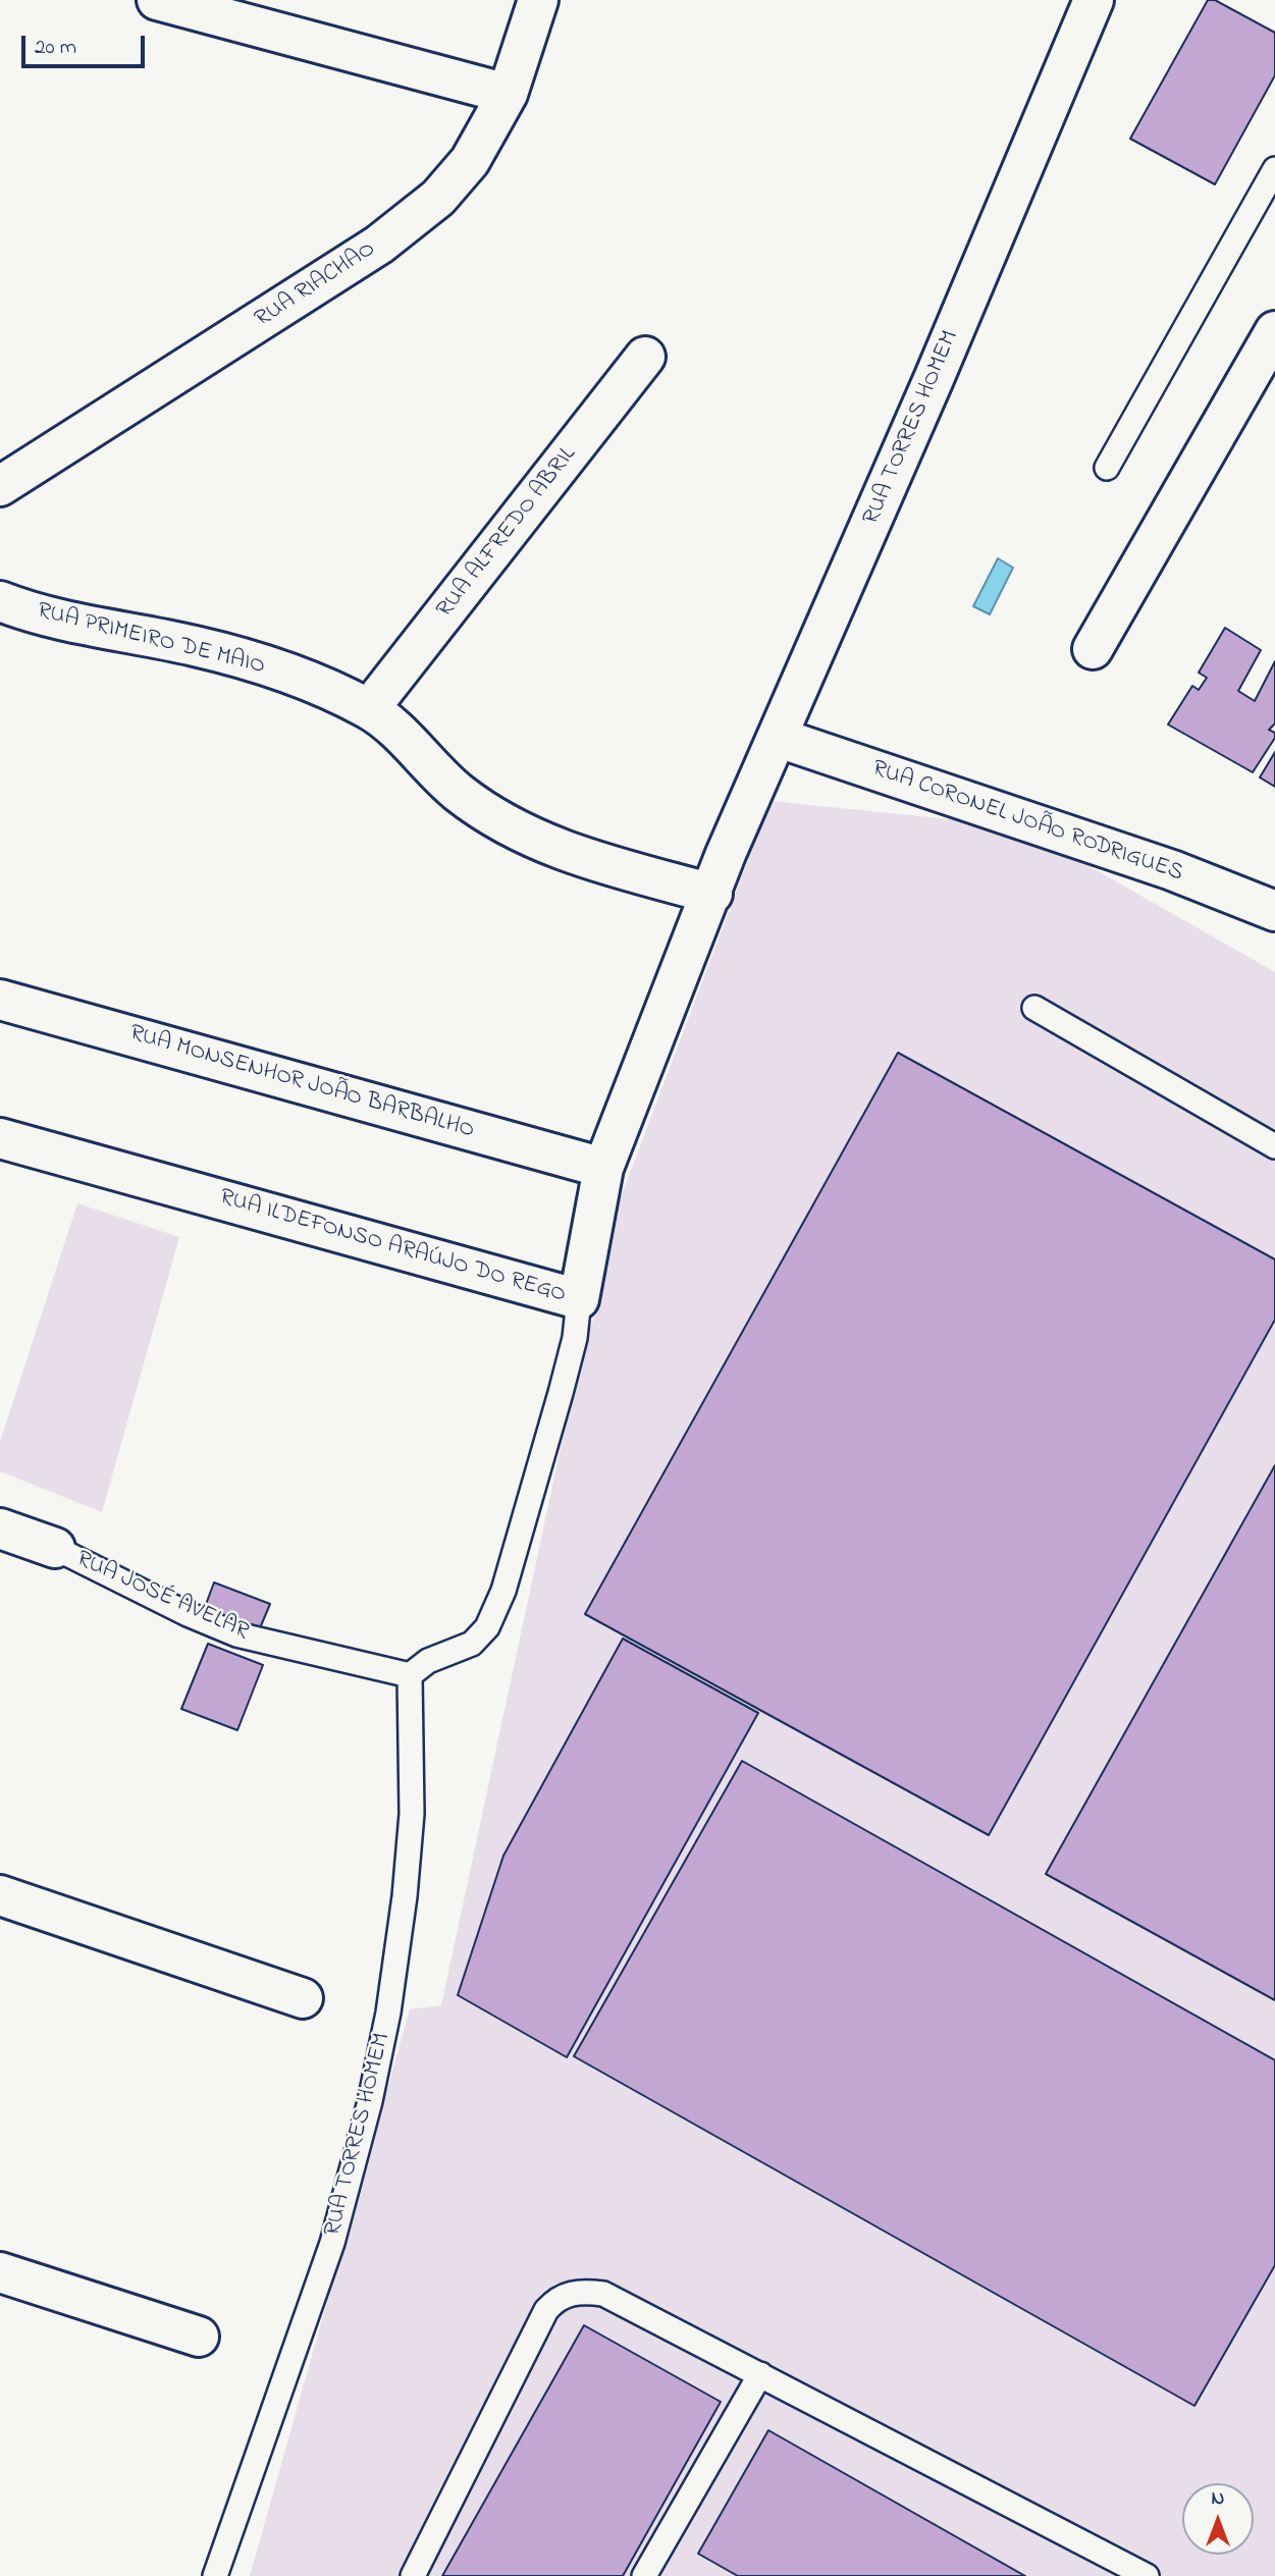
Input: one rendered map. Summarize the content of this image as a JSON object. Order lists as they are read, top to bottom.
{
  "streets": {
    "street": [
      "RUA RIACHAO",
      "RUA TORRES HOMEM",
      "RUA ALFREDO ABRIL",
      "RUA PRIMEIRO DE MAIO",
      "RUA CORONEL JOÃO RODRIGUES",
      "RUA MONSENHOR JOÃO BARBALHO",
      "RUA ILDEFONSO ARAÚJO DO REGO",
      "RUA JOSÉ AVELAR"
    ]
  },
  "crossings": [
    ["RUA TORRES HOMEM", "RUA CORONEL JOÃO RODRIGUES"],
    ["RUA TORRES HOMEM", "RUA ILDEFONSO ARAÚJO DO REGO"],
    ["RUA TORRES HOMEM", "RUA JOSÉ AVELAR"],
    ["RUA ALFREDO ABRIL", "RUA PRIMEIRO DE MAIO"],
    ["RUA PRIMEIRO DE MAIO", "RUA ILDEFONSO ARAÚJO DO REGO"],
    ["RUA MONSENHOR JOÃO BARBALHO", "RUA ILDEFONSO ARAÚJO DO REGO"]
  ],
  "scale_bar": "20 m",
  "north": "top"
}
